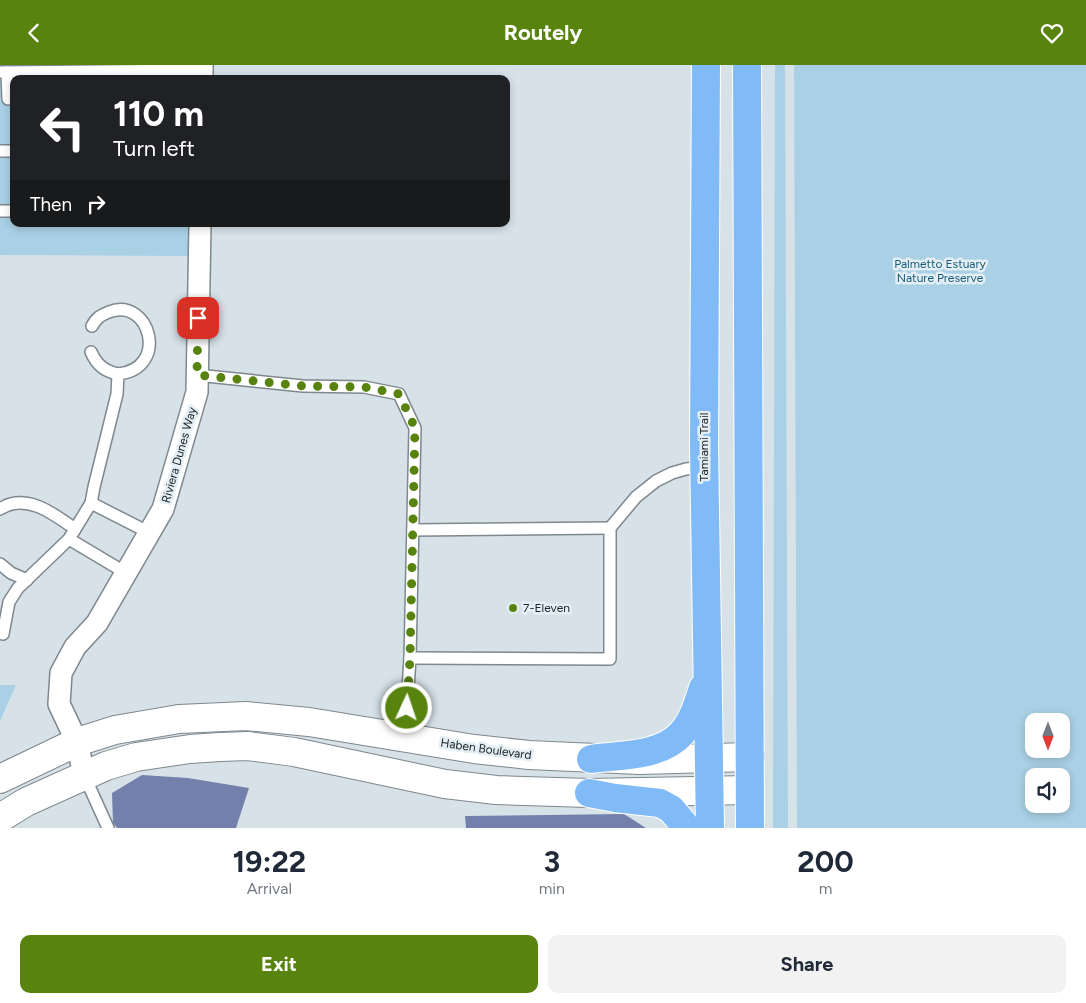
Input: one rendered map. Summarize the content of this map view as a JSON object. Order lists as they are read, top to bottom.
{
  "streets": {
    "highway": ["Tamiami Trail"],
    "street": ["Riviera Dunes Way", "Haben Boulevard"]
  },
  "crossings": [
    ["Tamiami Trail", "Haben Boulevard"],
    ["Riviera Dunes Way", "Haben Boulevard"]
  ],
  "parks": ["Palmetto Estuary Nature Preserve"],
  "places": ["7-Eleven"],
  "north": "bottom",
  "page": {
    "header": "Routely",
    "turn": ["110 m", "Turn left"],
    "then": "Then",
    "eta": [
      "19:22",
      "Arrival",
      "3",
      "min",
      "200",
      "m"
    ],
    "buttons": ["Exit", "Share"]
  }
}
